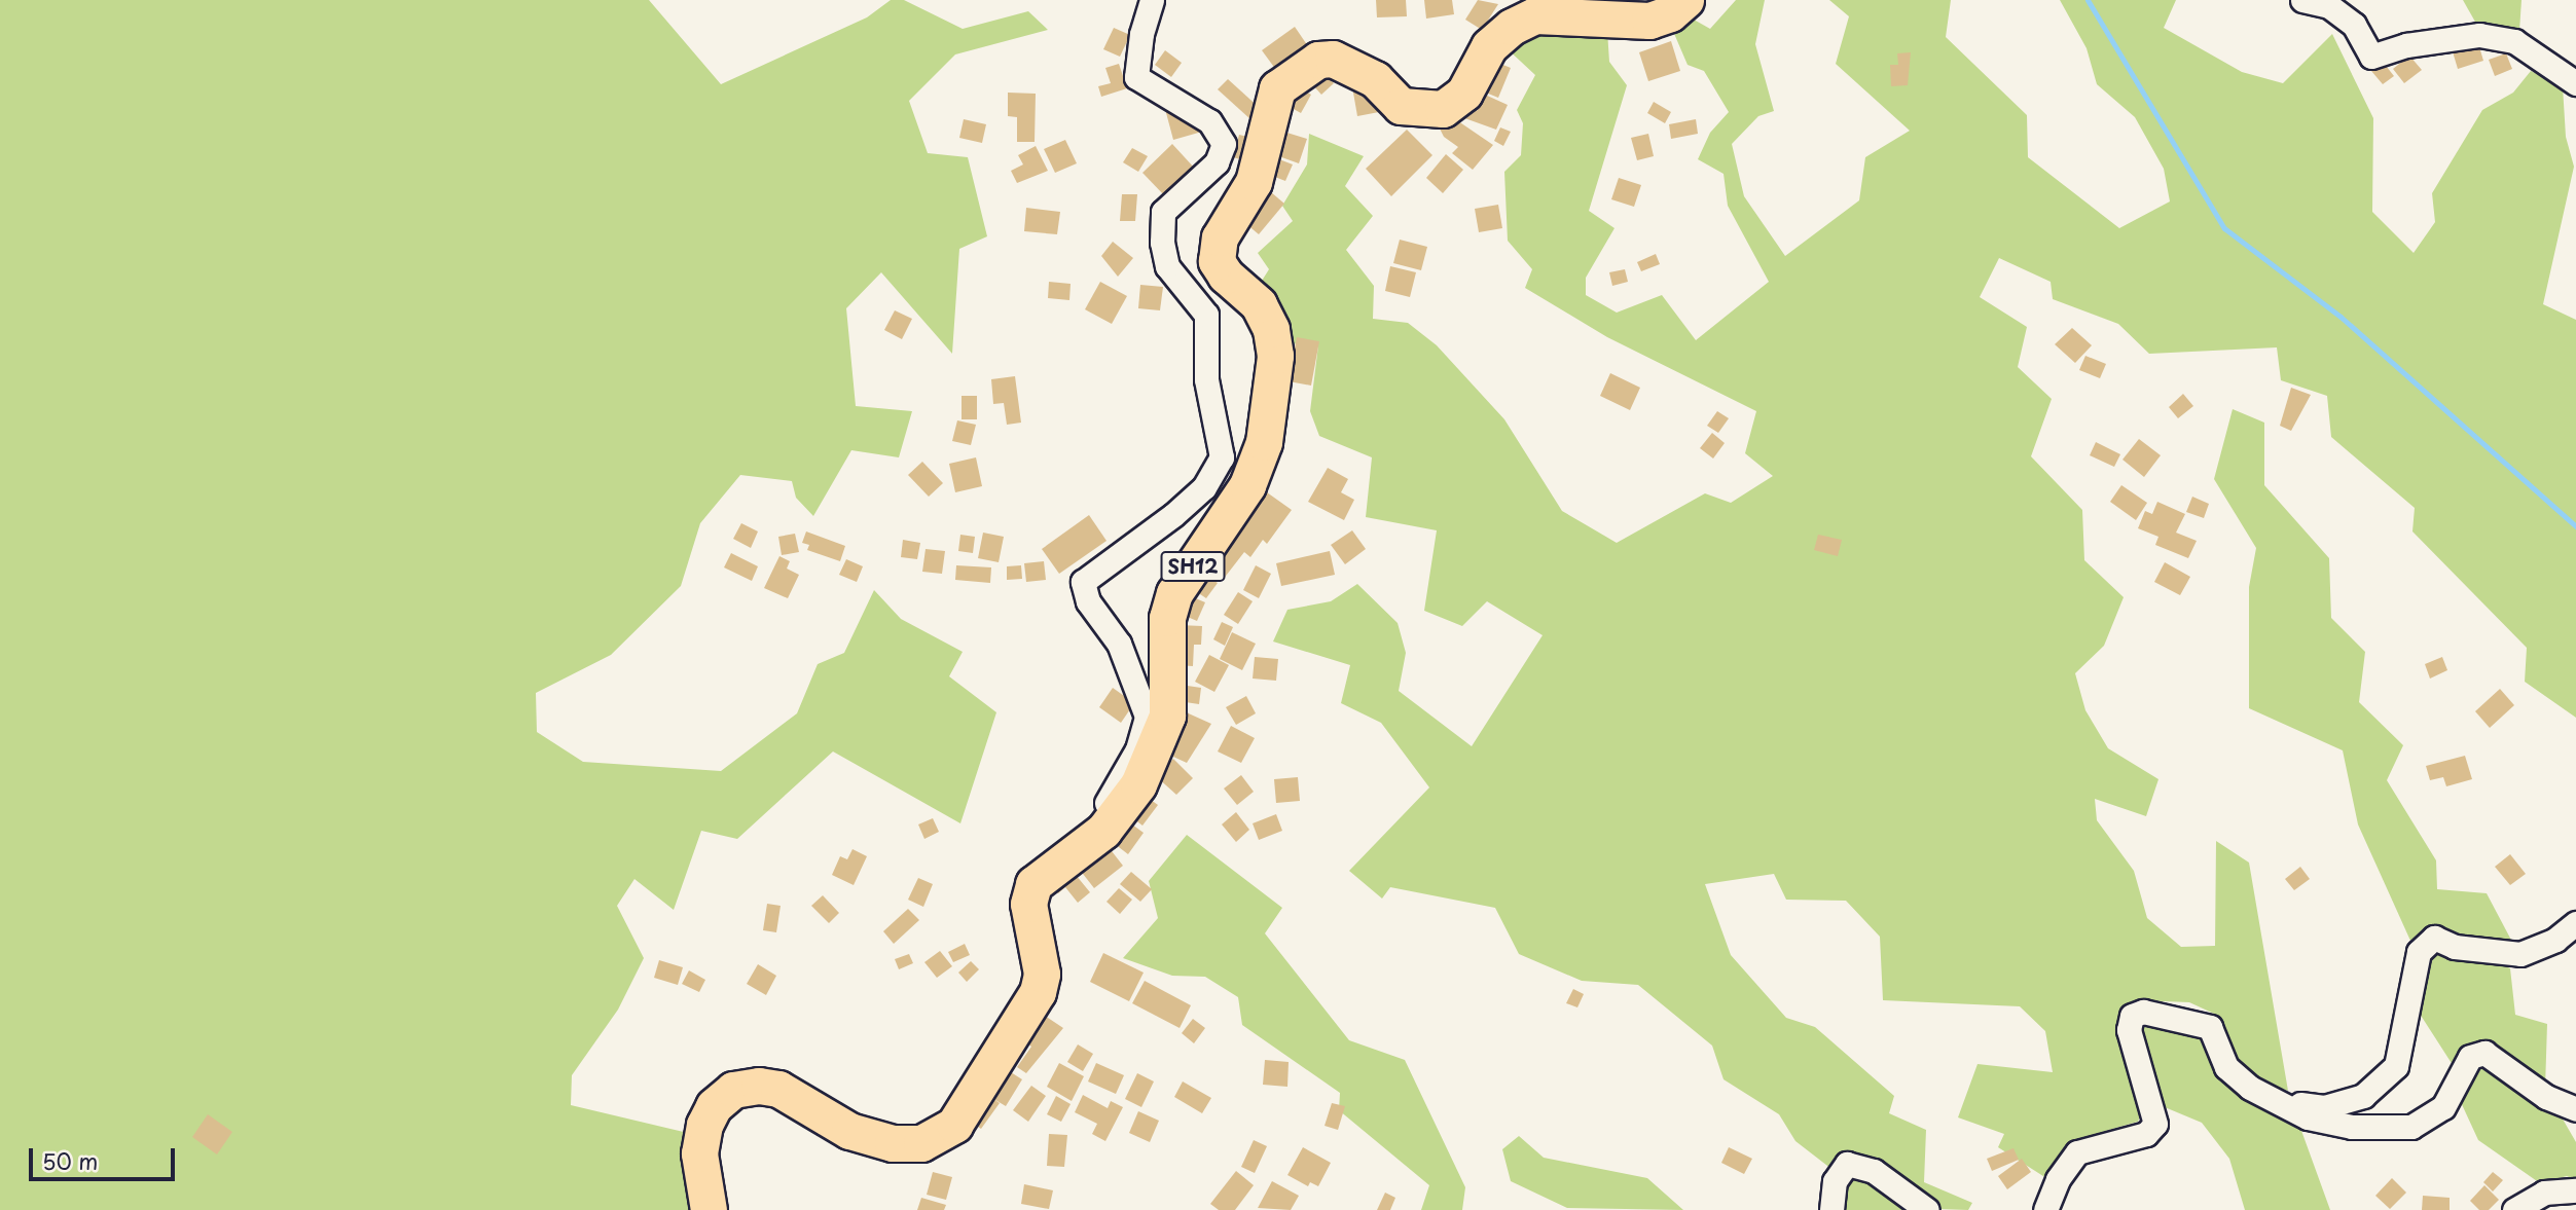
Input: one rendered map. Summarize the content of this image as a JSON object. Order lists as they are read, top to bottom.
{
  "streets": {
    "main road": ["SH12"]
  },
  "scale_bar": "50 m"
}
